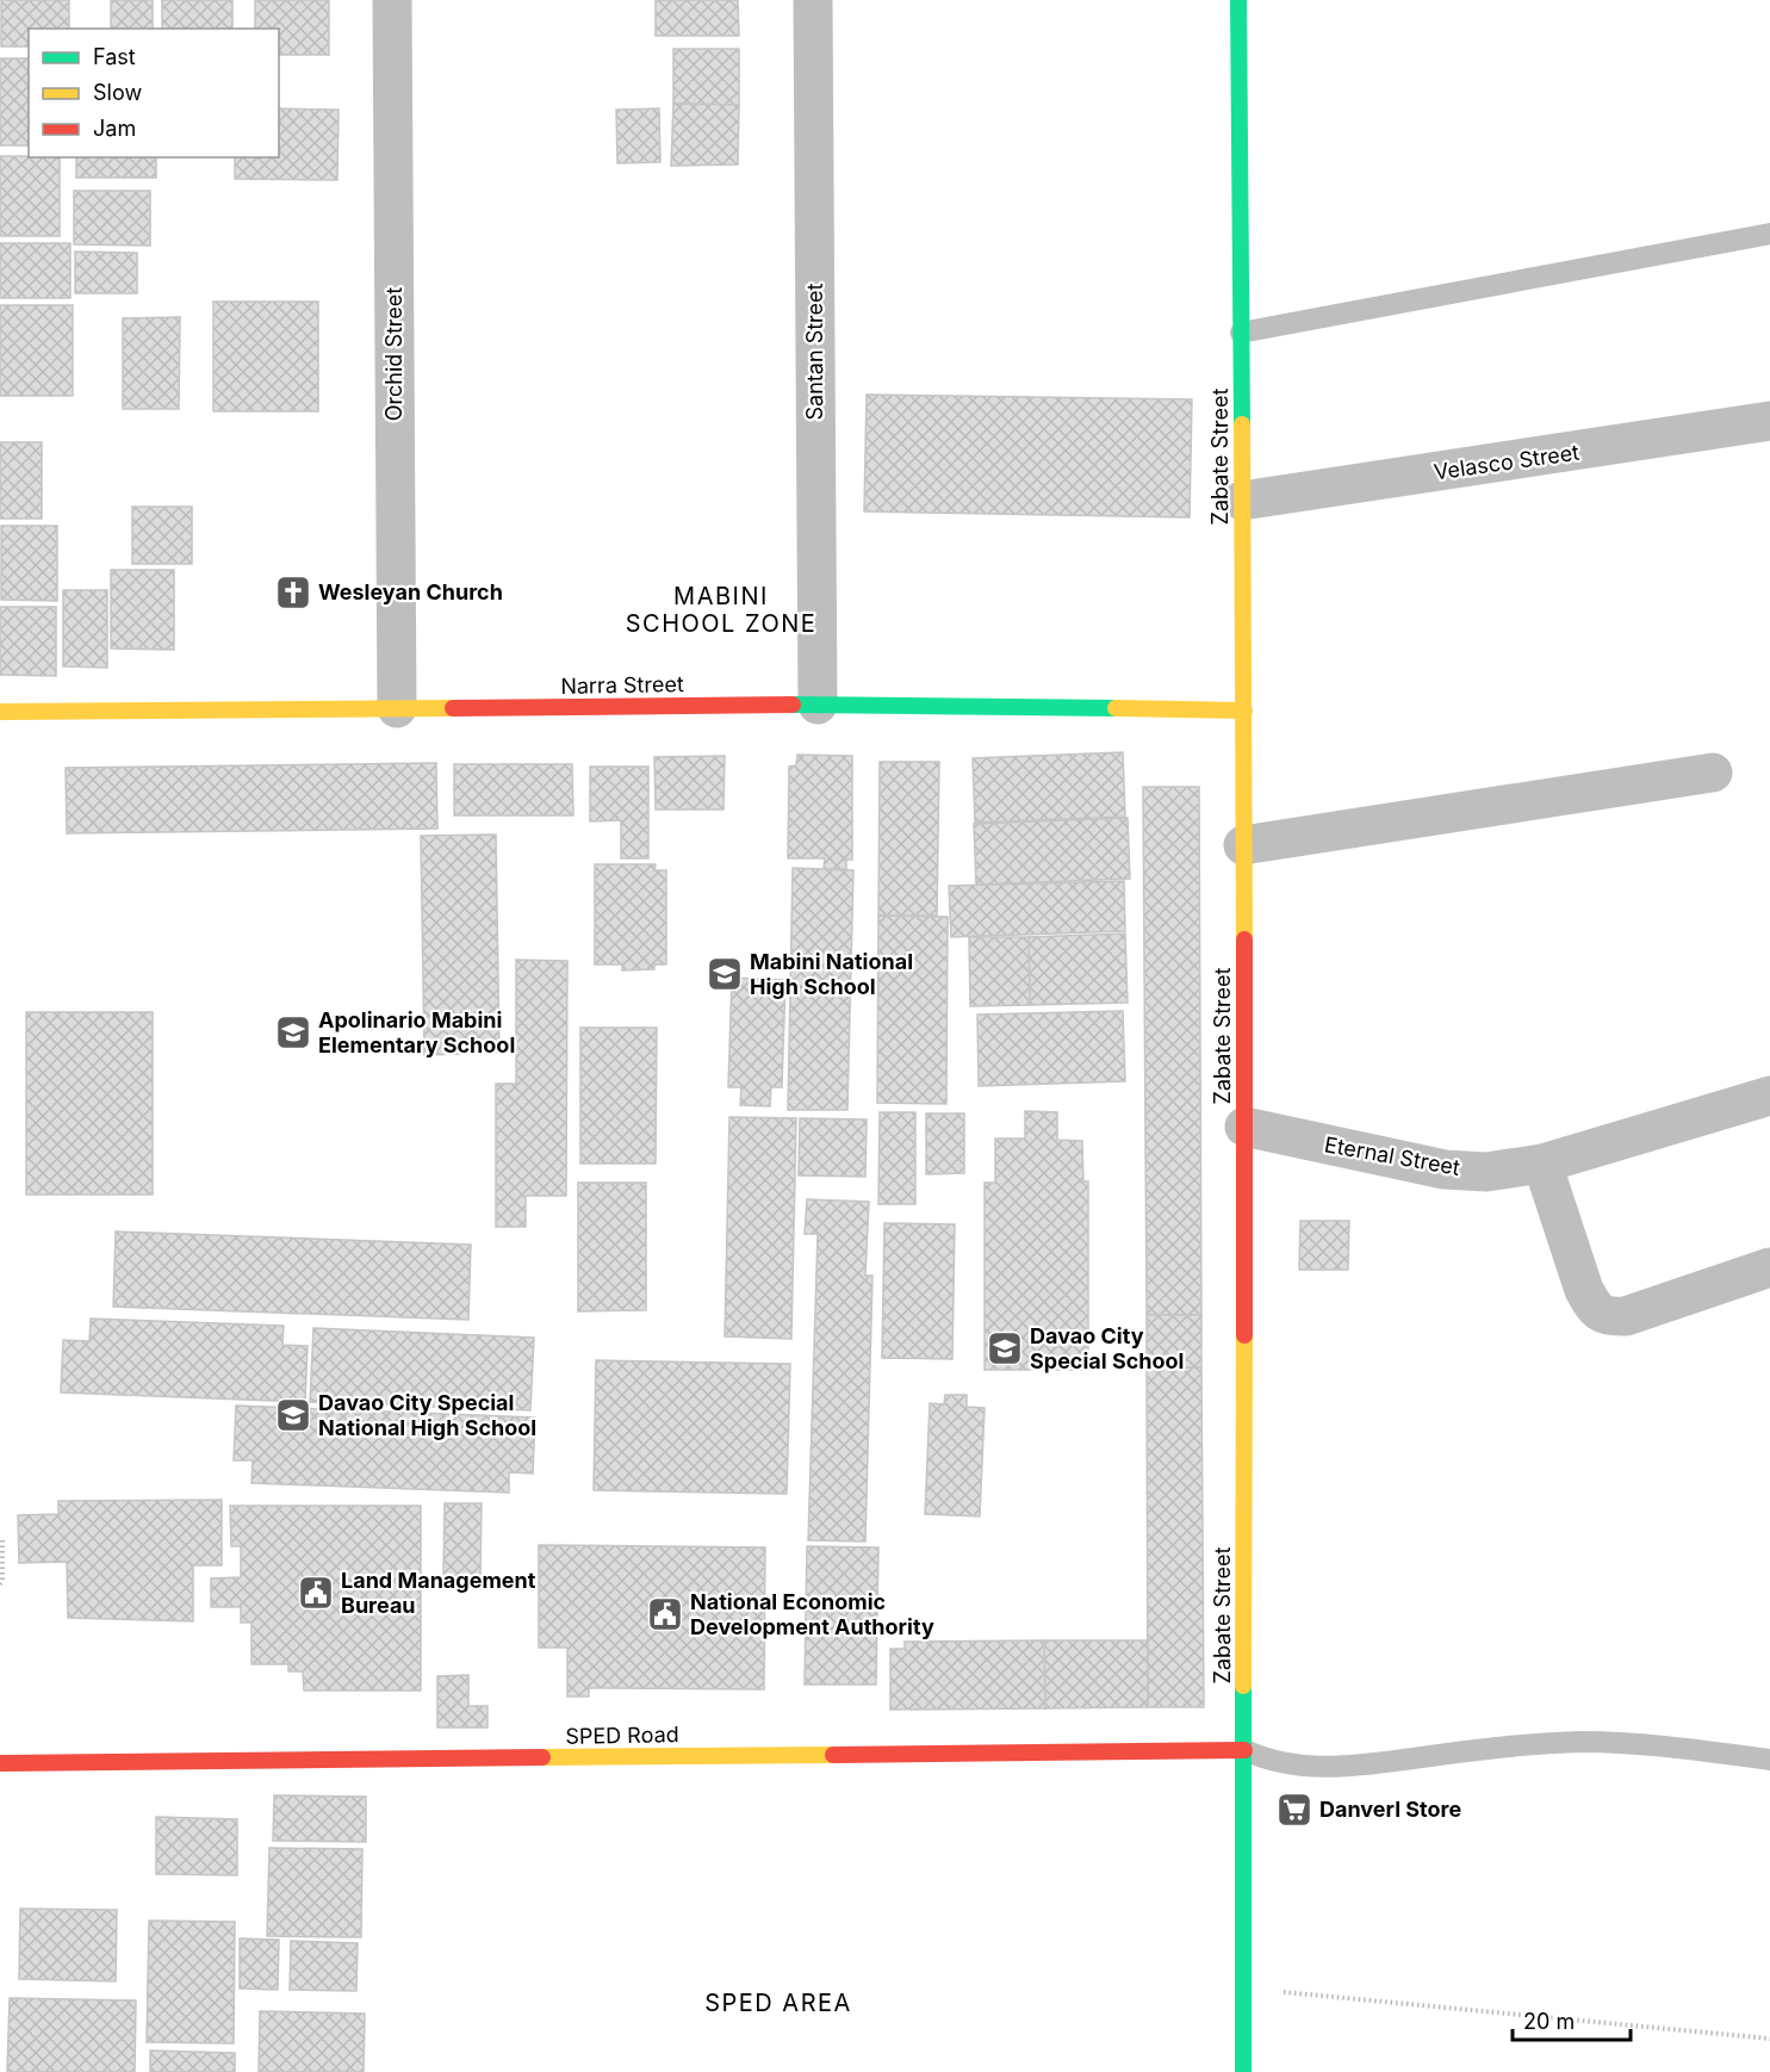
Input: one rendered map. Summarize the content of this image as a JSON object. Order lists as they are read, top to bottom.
{
  "streets": {
    "street": [
      "Santan Street",
      "Orchid Street",
      "Zabate Street",
      "Velasco Street",
      "Narra Street",
      "Eternal Street",
      "SPED Road"
    ]
  },
  "crossings": [
    ["Santan Street", "Narra Street"],
    ["Orchid Street", "Narra Street"],
    ["Zabate Street", "Velasco Street"],
    ["Zabate Street", "Narra Street"],
    ["Zabate Street", "Eternal Street"],
    ["Zabate Street", "SPED Road"]
  ],
  "districts": ["MABINI SCHOOL ZONE", "SPED AREA"],
  "places": {
    "church": ["Wesleyan Church"],
    "school or university": [
      "Mabini National High School",
      "Apolinario Mabini Elementary School",
      "Davao City Special School",
      "Davao City Special National High School"
    ],
    "public building": ["Land Management Bureau", "National Economic Development Authority"],
    "supermarket": ["Danverl Store"]
  },
  "legend": ["Fast", "Slow", "Jam"],
  "scale_bar": "20 m"
}
